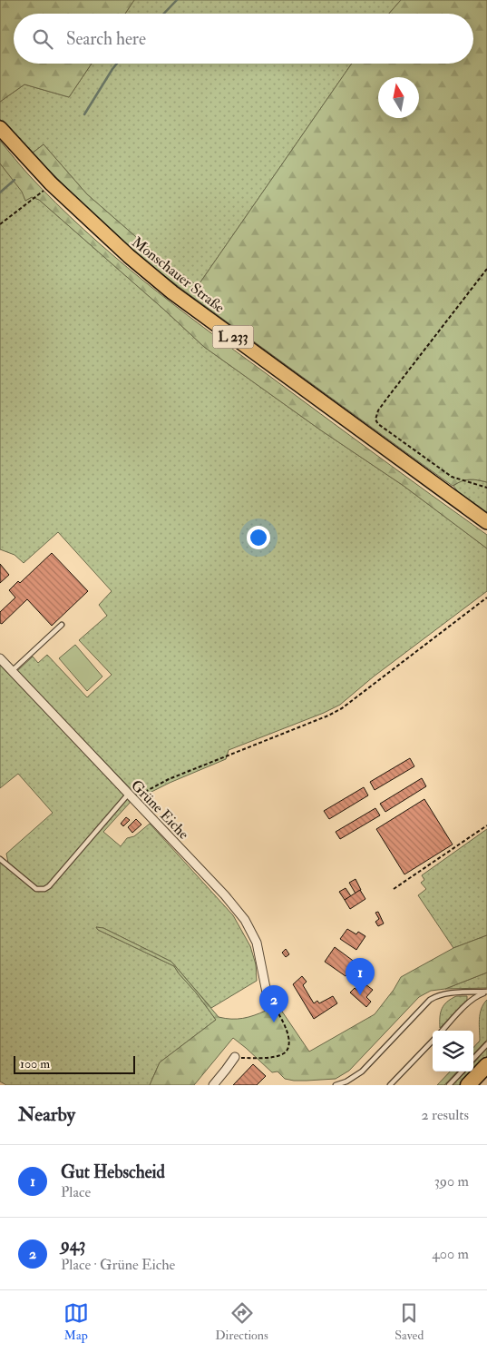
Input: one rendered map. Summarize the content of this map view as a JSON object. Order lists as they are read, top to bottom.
{
  "streets": {
    "main road": ["Monschauer Straße", "L 233"],
    "street": ["Grüne Eiche"]
  },
  "scale_bar": "100 m",
  "north": "top",
  "page": {
    "search": "Search here",
    "pins": ["1", "2"],
    "scale": "100 m",
    "heading": ["Nearby", "2 results"],
    "list": [
      {
        "mark": "1",
        "name": "Gut Hebscheid",
        "note": "Place",
        "value": "390 m"
      },
      {
        "mark": "2",
        "name": "943",
        "note": "Place · Grüne Eiche",
        "value": "400 m"
      }
    ],
    "nav": ["Map", "Directions", "Saved"]
  }
}
